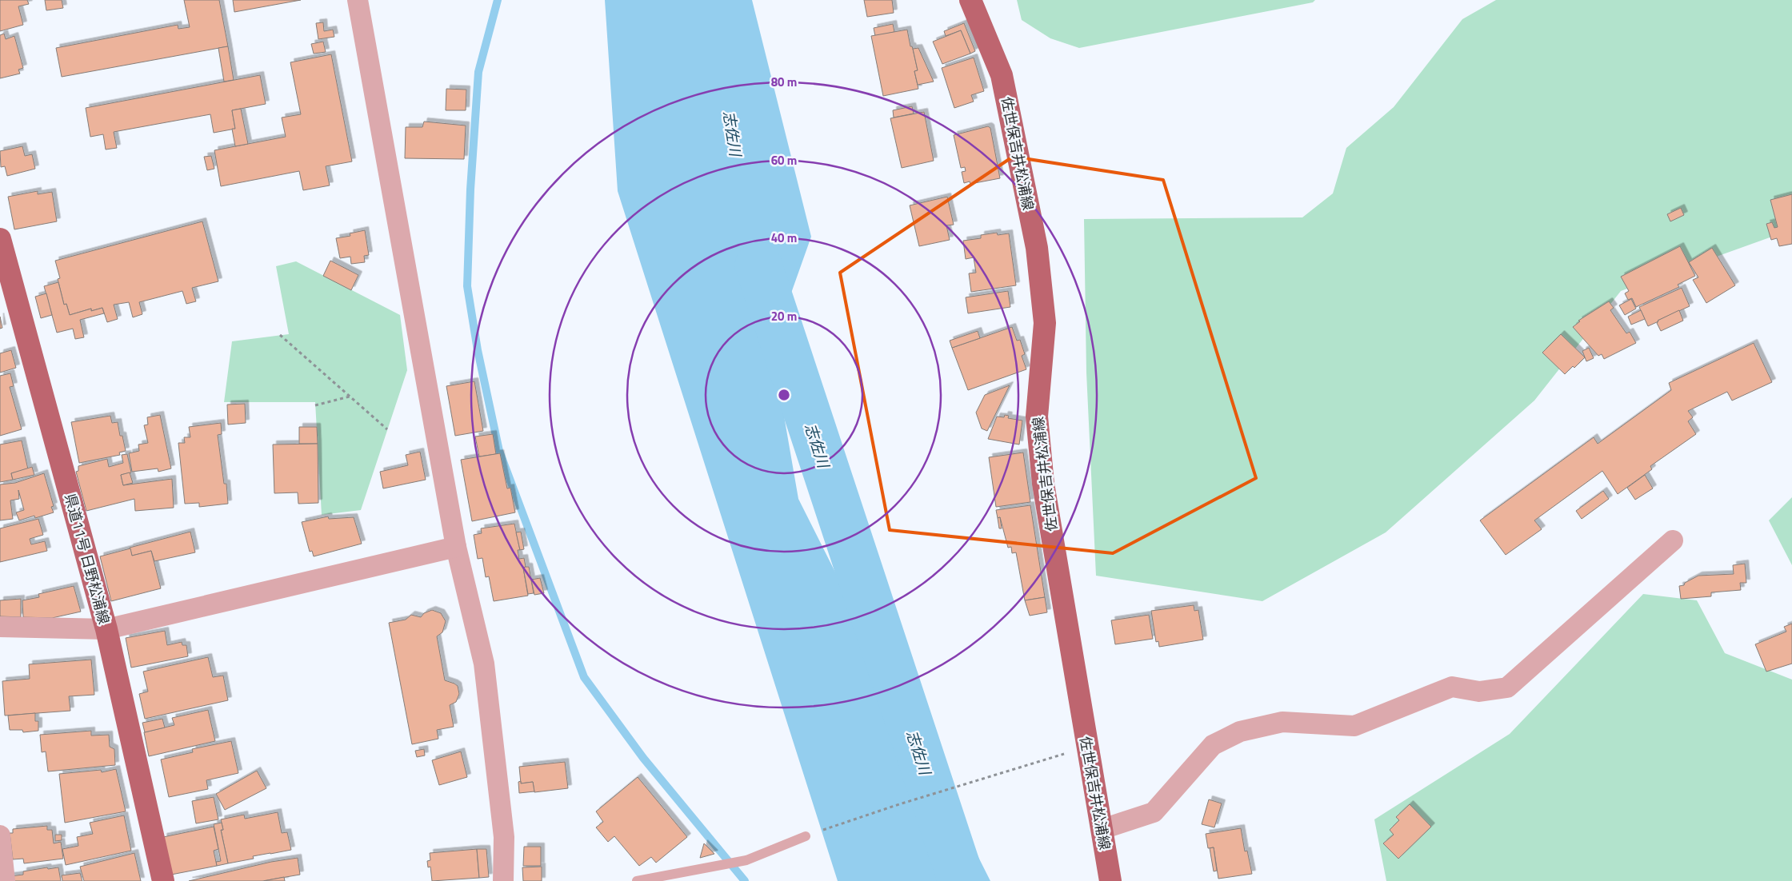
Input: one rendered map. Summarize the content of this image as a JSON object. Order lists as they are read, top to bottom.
{
  "streets": {
    "main road": ["佐世保吉井松浦線", "県道11号 日野松浦線"]
  },
  "water": ["志佐川"],
  "rings": [
    "80 m",
    "60 m",
    "40 m",
    "20 m"
  ]
}
